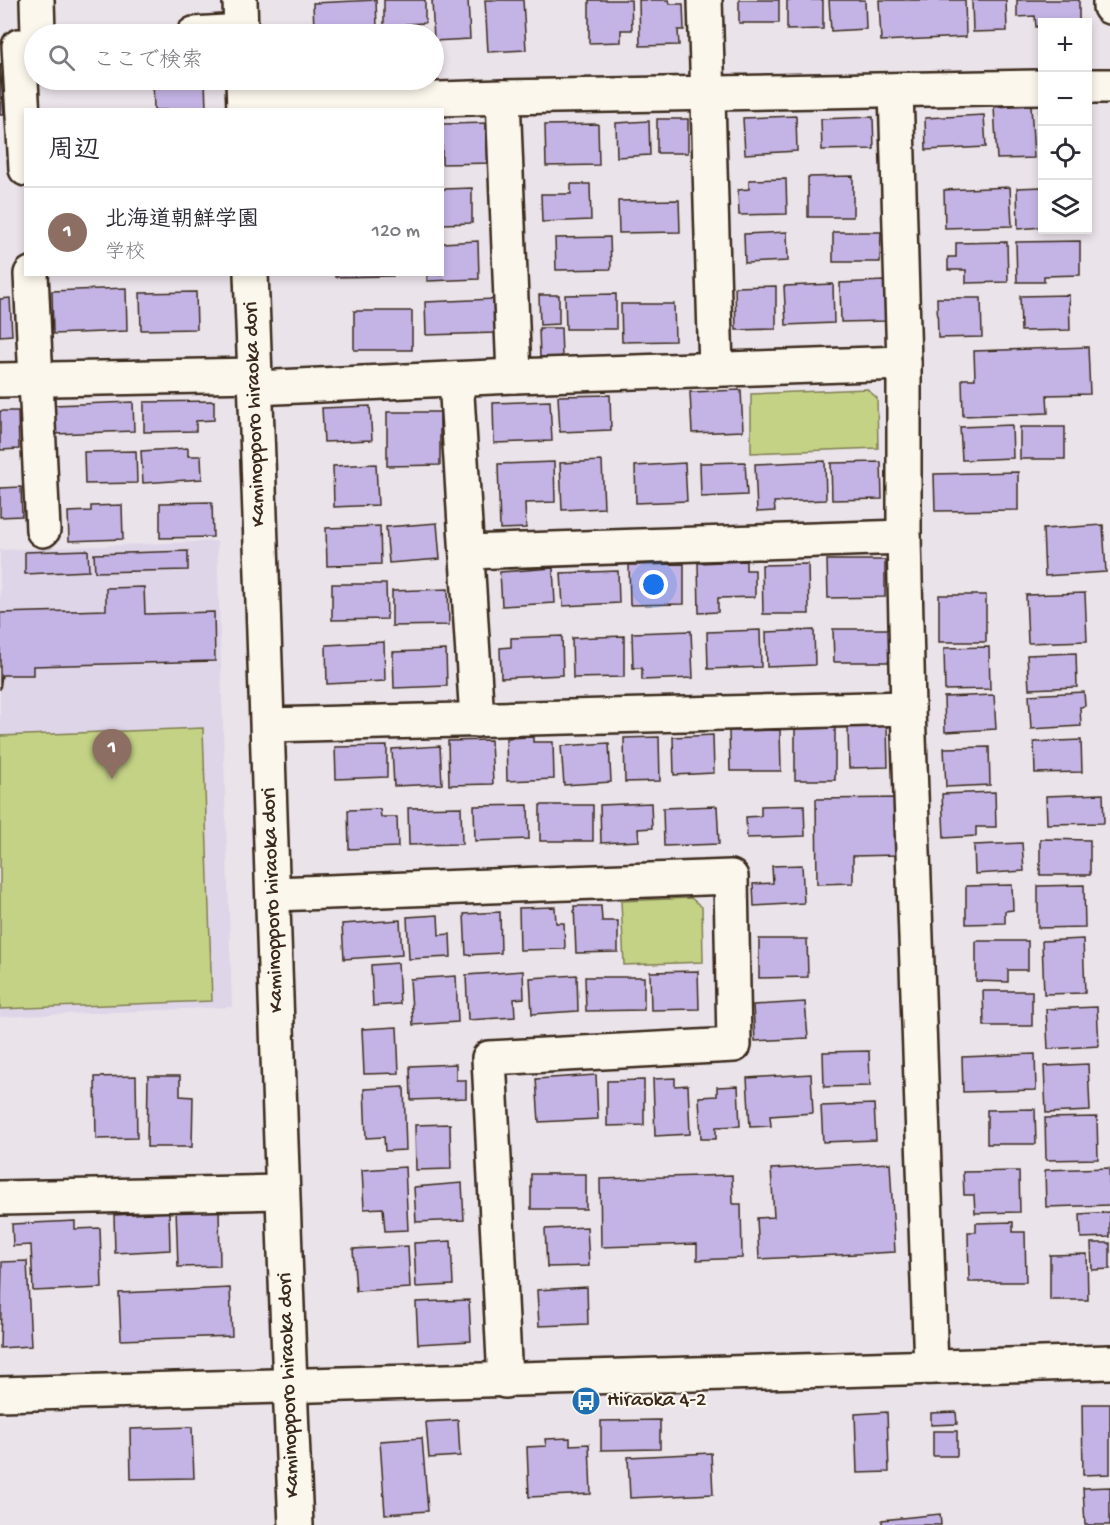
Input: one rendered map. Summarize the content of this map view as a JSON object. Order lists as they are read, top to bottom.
{
  "streets": {
    "street": ["Kaminopporo hiraoka dori"]
  },
  "places": {
    "bus stop": ["Hiraoka 4-2"]
  },
  "page": {
    "map_buttons": ["+", "−"],
    "search": "ここで検索",
    "heading": "周辺",
    "list": [
      {
        "mark": "1",
        "name": "北海道朝鮮学園",
        "note": "学校",
        "value": "120 m"
      }
    ],
    "pins": "1"
  }
}
